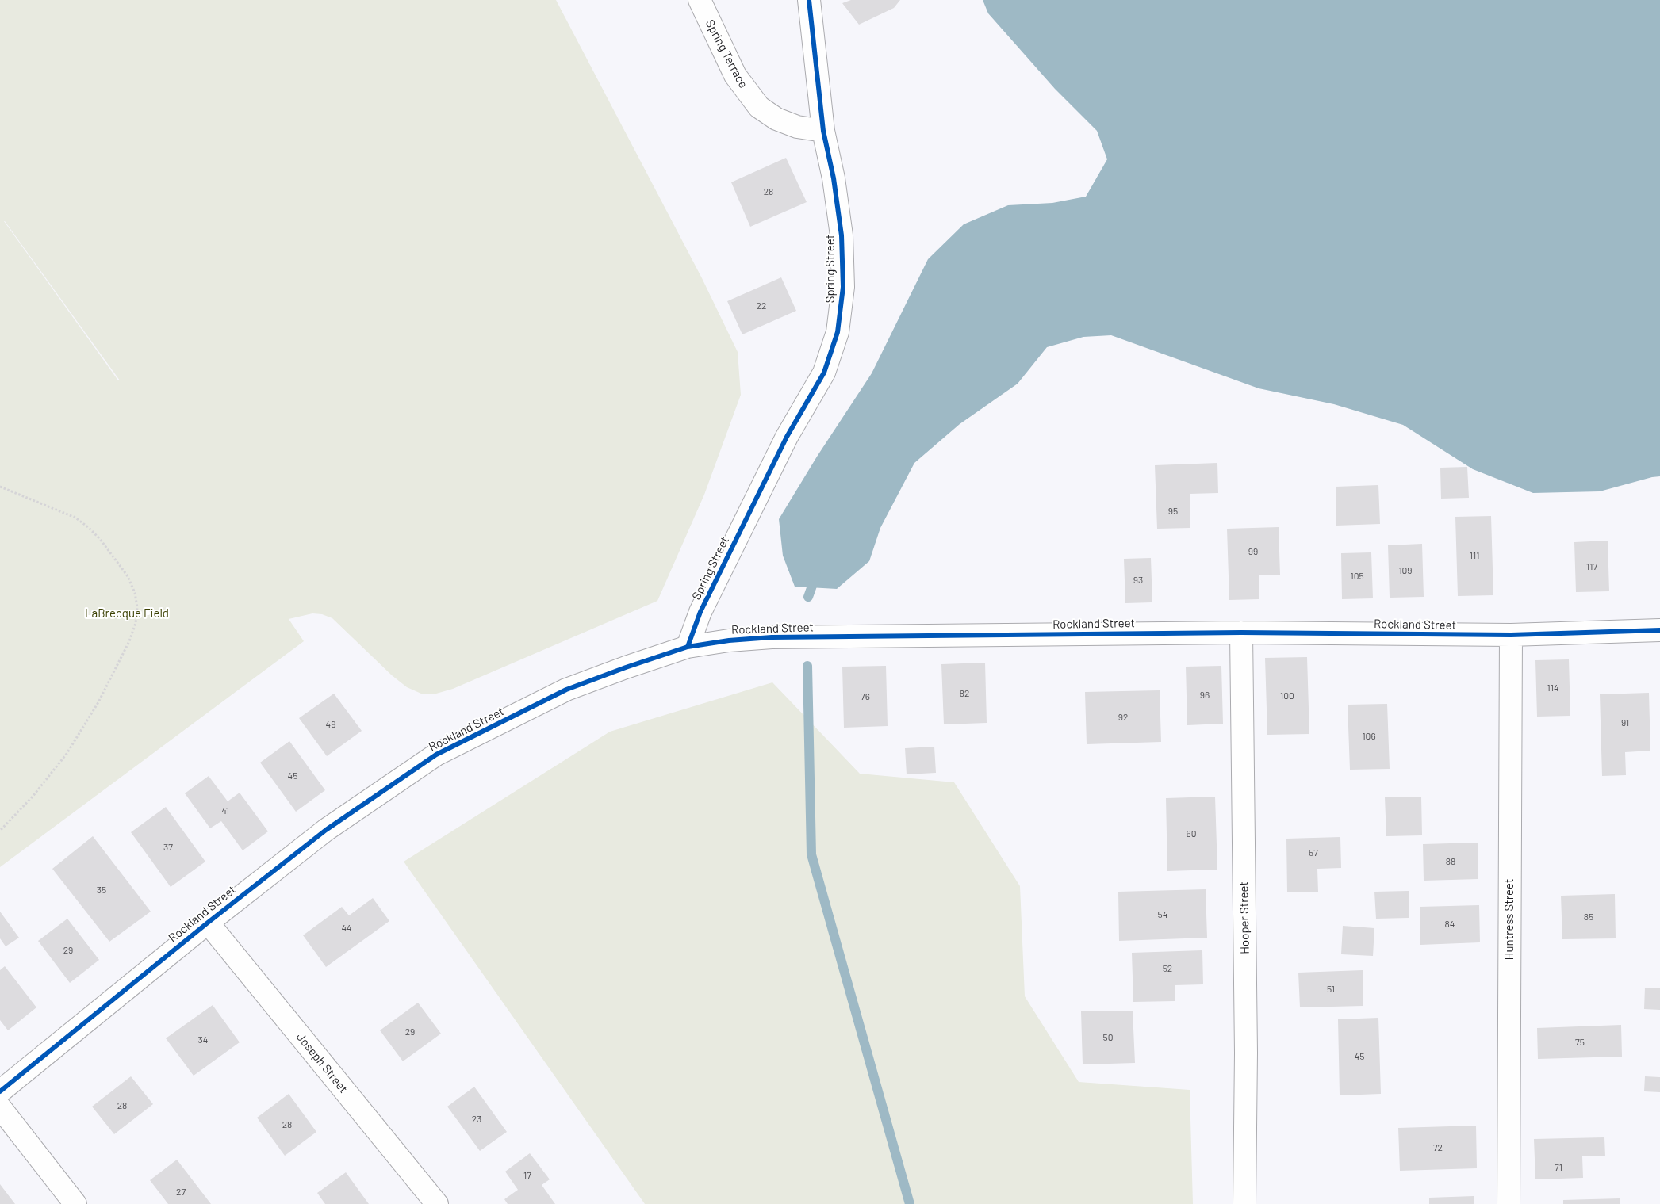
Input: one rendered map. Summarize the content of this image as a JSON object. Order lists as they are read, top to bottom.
{
  "streets": {
    "street": [
      "Spring Terrace",
      "Spring Street",
      "Rockland Street",
      "Hooper Street",
      "Huntress Street",
      "Joseph Street"
    ]
  },
  "crossings": [
    ["Spring Terrace", "Spring Street"],
    ["Spring Street", "Rockland Street"],
    ["Rockland Street", "Hooper Street"],
    ["Rockland Street", "Huntress Street"],
    ["Rockland Street", "Joseph Street"]
  ],
  "parks": ["LaBrecque Field"],
  "house_numbers": [
    "28",
    "22",
    "95",
    "99",
    "111",
    "117",
    "109",
    "105",
    "93",
    "114",
    "82",
    "96",
    "100",
    "76",
    "92",
    "91",
    "49",
    "106",
    "45",
    "41",
    "60",
    "37",
    "57",
    "88",
    "35",
    "54",
    "85",
    "84",
    "44",
    "29",
    "52",
    "51",
    "29",
    "50",
    "34",
    "75",
    "45",
    "28",
    "23",
    "28",
    "72",
    "71",
    "17",
    "27"
  ]
}
